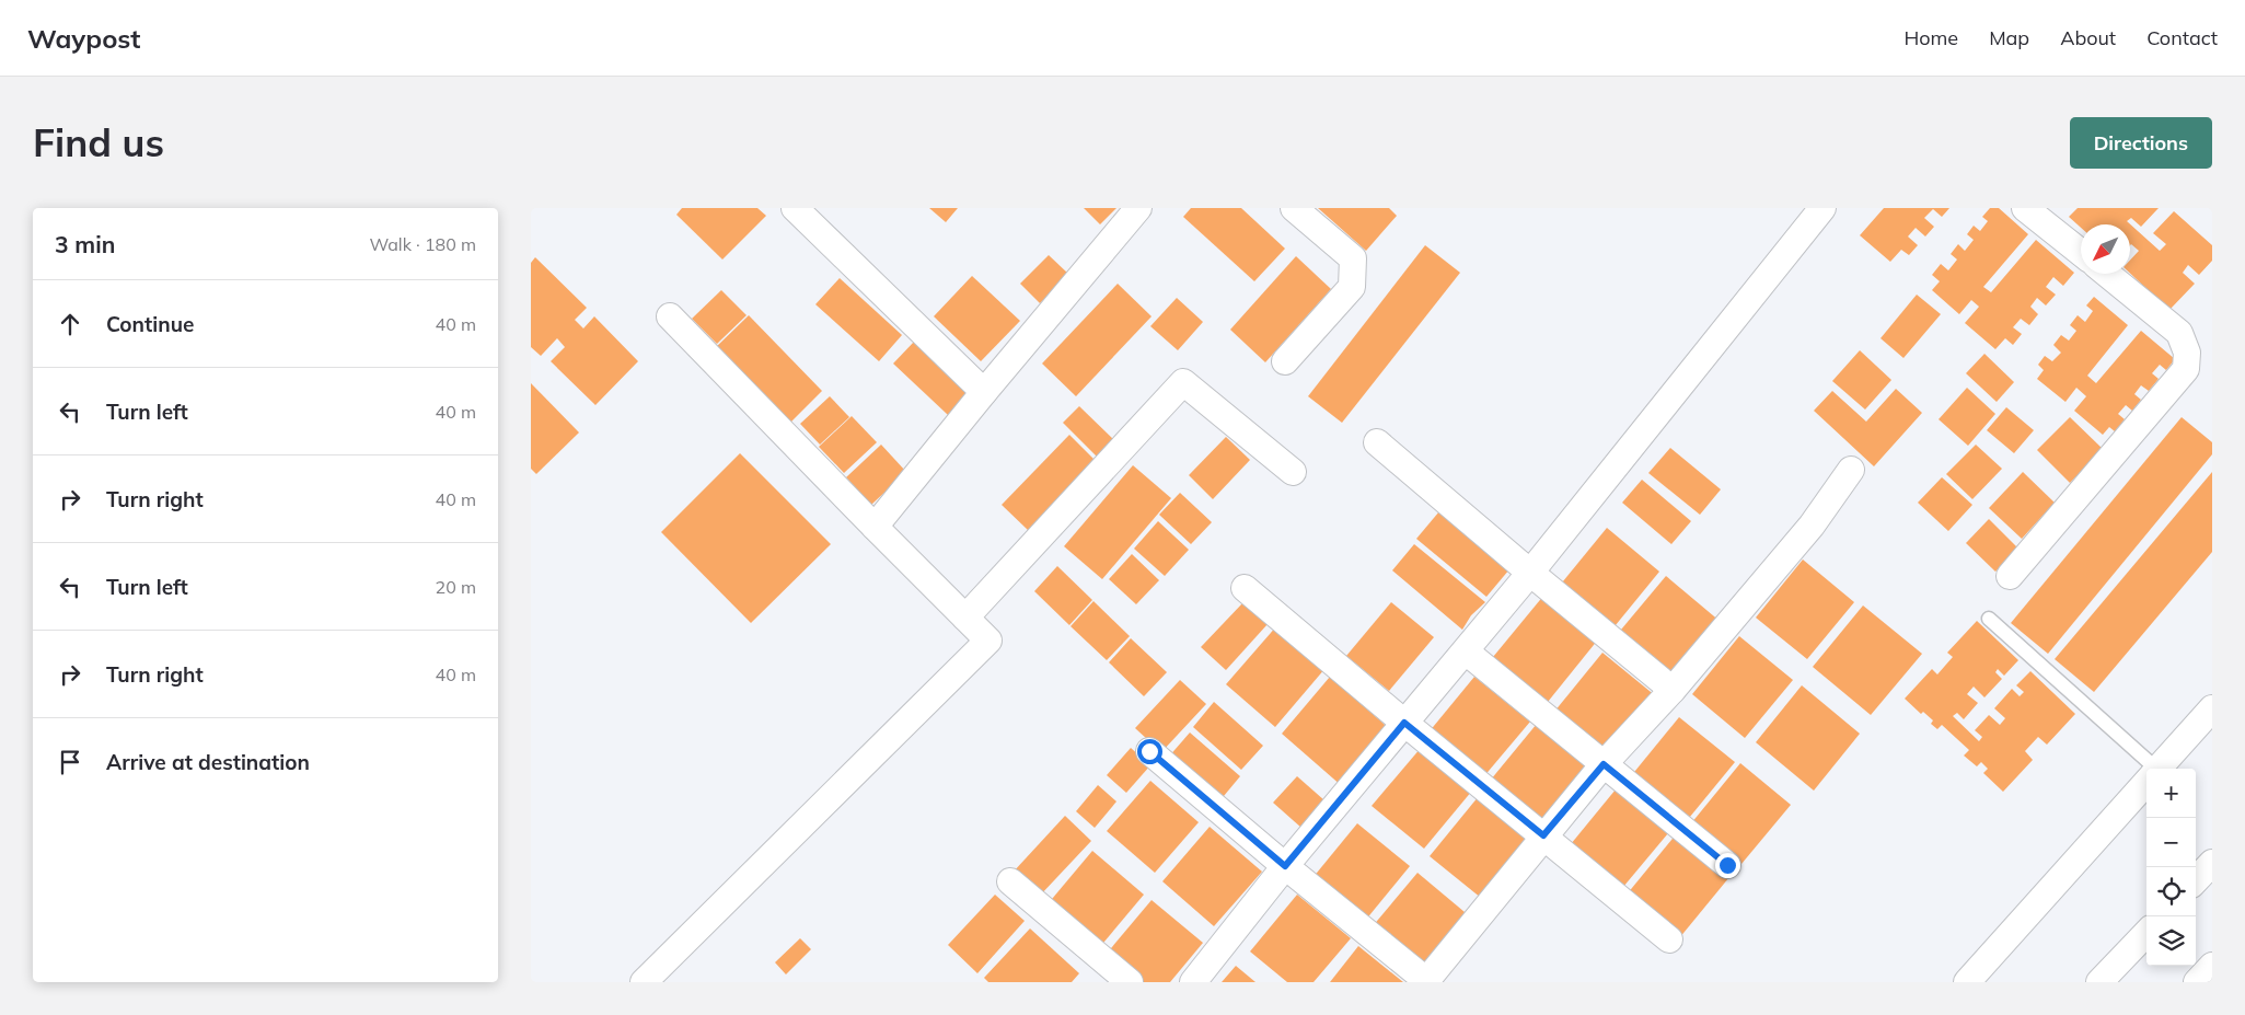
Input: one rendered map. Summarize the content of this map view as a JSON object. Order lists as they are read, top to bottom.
{
  "north": "bottom left",
  "page": {
    "header": "Waypost",
    "nav": [
      "Home",
      "Map",
      "About",
      "Contact"
    ],
    "buttons": "Directions",
    "title": "Find us",
    "heading": ["3 min", "Walk · 180 m"],
    "list": [
      ["Continue", "40 m"],
      ["Turn left", "40 m"],
      ["Turn right", "40 m"],
      ["Turn left", "20 m"],
      ["Turn right", "40 m"],
      "Arrive at destination"
    ],
    "map_buttons": ["+", "−"]
  }
}
